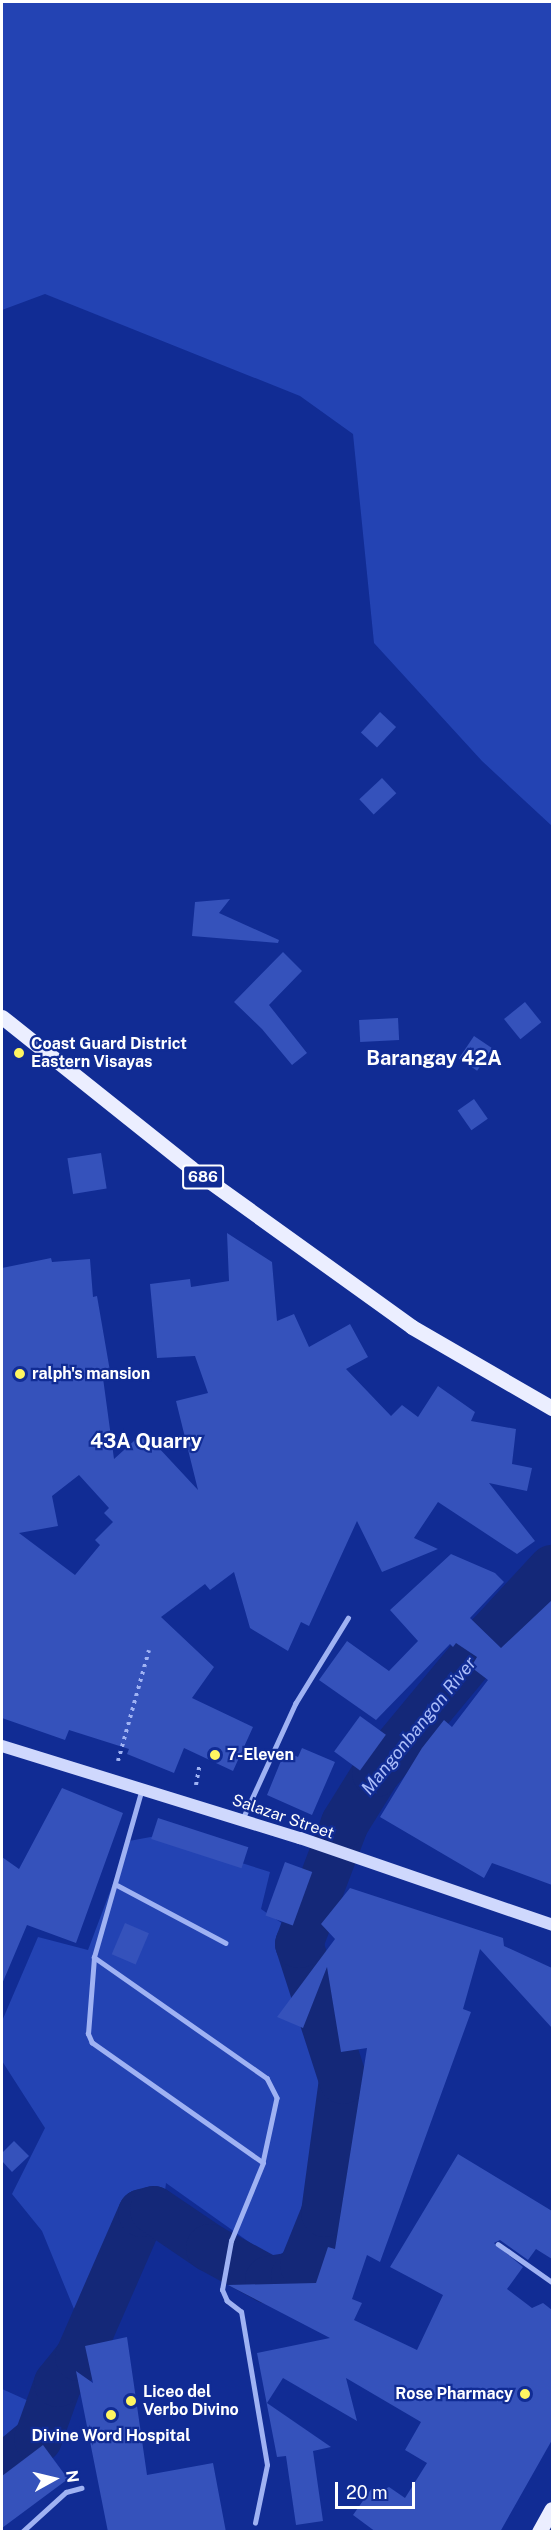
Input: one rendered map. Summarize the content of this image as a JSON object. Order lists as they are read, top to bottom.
{
  "streets": {
    "main road": ["686"],
    "street": ["Salazar Street"]
  },
  "districts": ["Barangay 42A", "43A Quarry"],
  "water": ["Mangonbangon River"],
  "places": [
    "Coast Guard District Eastern Visayas",
    "ralph's mansion",
    "7-Eleven",
    "Rose Pharmacy",
    "Liceo del Verbo Divino",
    "Divine Word Hospital"
  ],
  "scale_bar": "20 m",
  "north": "right"
}
